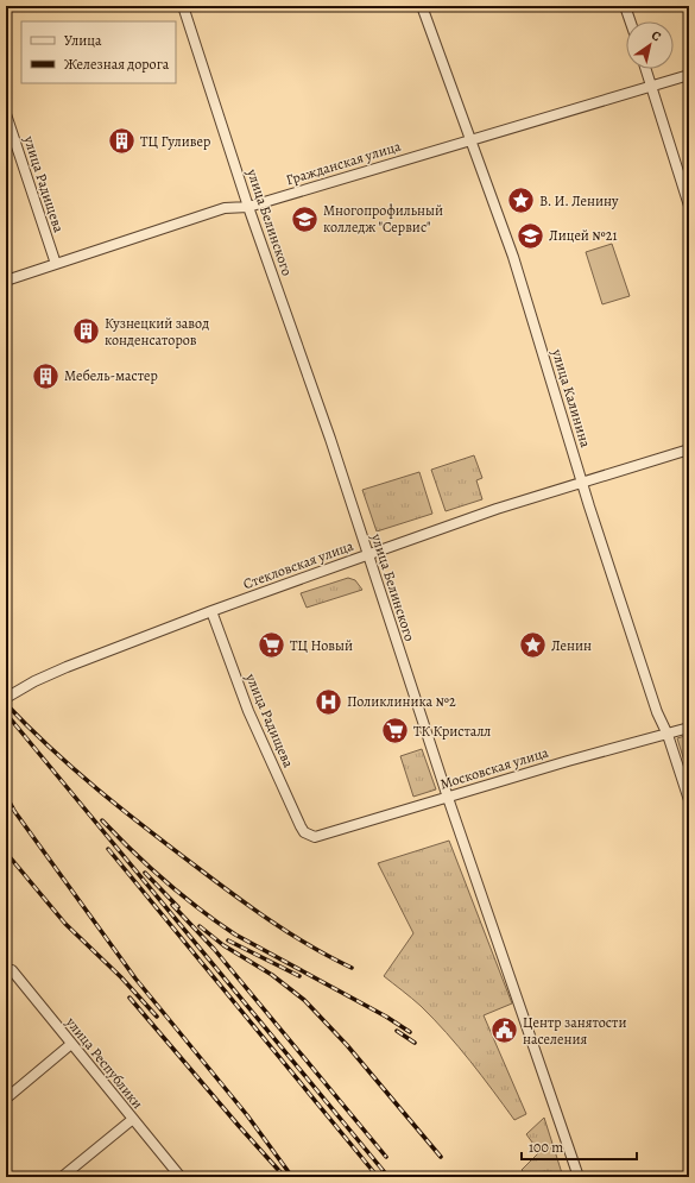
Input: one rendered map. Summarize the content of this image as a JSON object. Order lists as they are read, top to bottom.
{
  "streets": {
    "street": [
      "Гражданская улица",
      "улица Радищева",
      "улица Белинского",
      "улица Калинина",
      "Стекловская улица",
      "Московская улица",
      "улица Республики"
    ]
  },
  "crossings": [
    ["Гражданская улица", "улица Радищева"],
    ["Гражданская улица", "улица Белинского"],
    ["Гражданская улица", "улица Калинина"],
    ["улица Радищева", "Стекловская улица"],
    ["улица Радищева", "Московская улица"],
    ["улица Белинского", "Стекловская улица"],
    ["улица Белинского", "Московская улица"],
    ["улица Калинина", "Стекловская улица"],
    ["улица Калинина", "Московская улица"]
  ],
  "places": {
    "building": ["ТЦ Гуливер", "Кузнецкий завод конденсаторов", "Мебель-мастер"],
    "place": ["В. И. Ленину", "Ленин"],
    "school or university": ["Многопрофильный колледж \"Сервис\"", "Лицей №21"],
    "supermarket": ["ТЦ Новый", "ТК Кристалл"],
    "hospital": ["Поликлиника №2"],
    "public building": ["Центр занятости населения"]
  },
  "legend": ["Улица", "Железная дорога"],
  "scale_bar": "100 m",
  "north": "top right"
}
